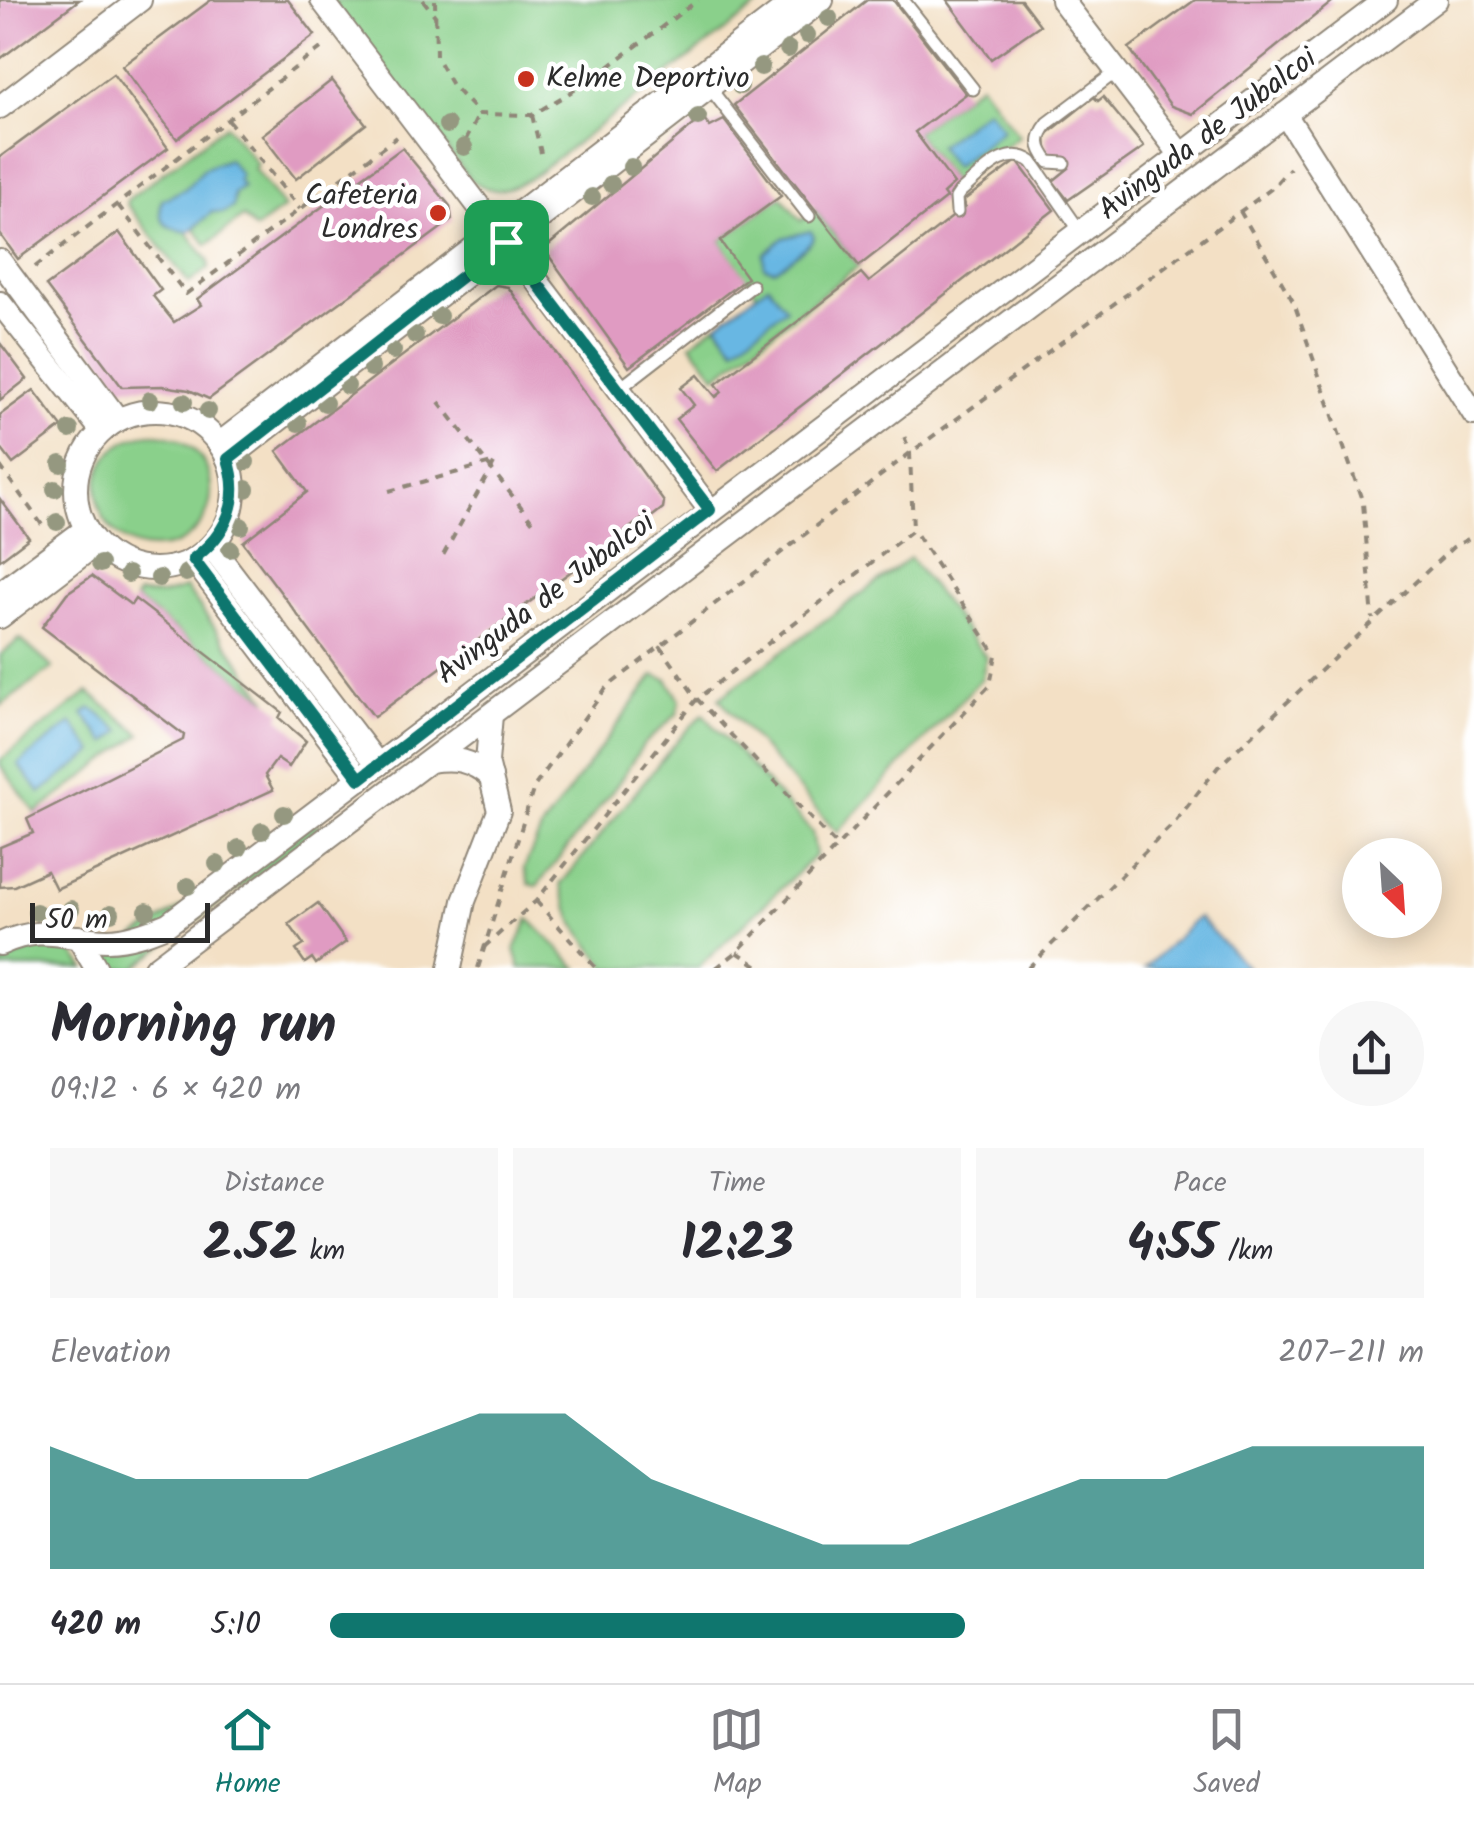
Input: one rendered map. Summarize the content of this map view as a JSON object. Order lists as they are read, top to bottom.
{
  "streets": {
    "street": ["Avinguda de Jubalcoi"]
  },
  "places": ["Kelme Deportivo", "Cafeteria Londres"],
  "scale_bar": "50 m",
  "north": "bottom right",
  "page": {
    "scale": "50 m",
    "heading": ["Morning run", "09:12 · 6 × 420 m"],
    "stats": [
      ["Distance", "2.52 km"],
      ["Time", "12:23"],
      ["Pace", "4:55 /km"]
    ],
    "chart": ["Elevation", "207–211 m"],
    "list": [
      {
        "name": "420 m",
        "note": "5:10"
      }
    ],
    "tabs": ["Home", "Map", "Saved"]
  }
}
